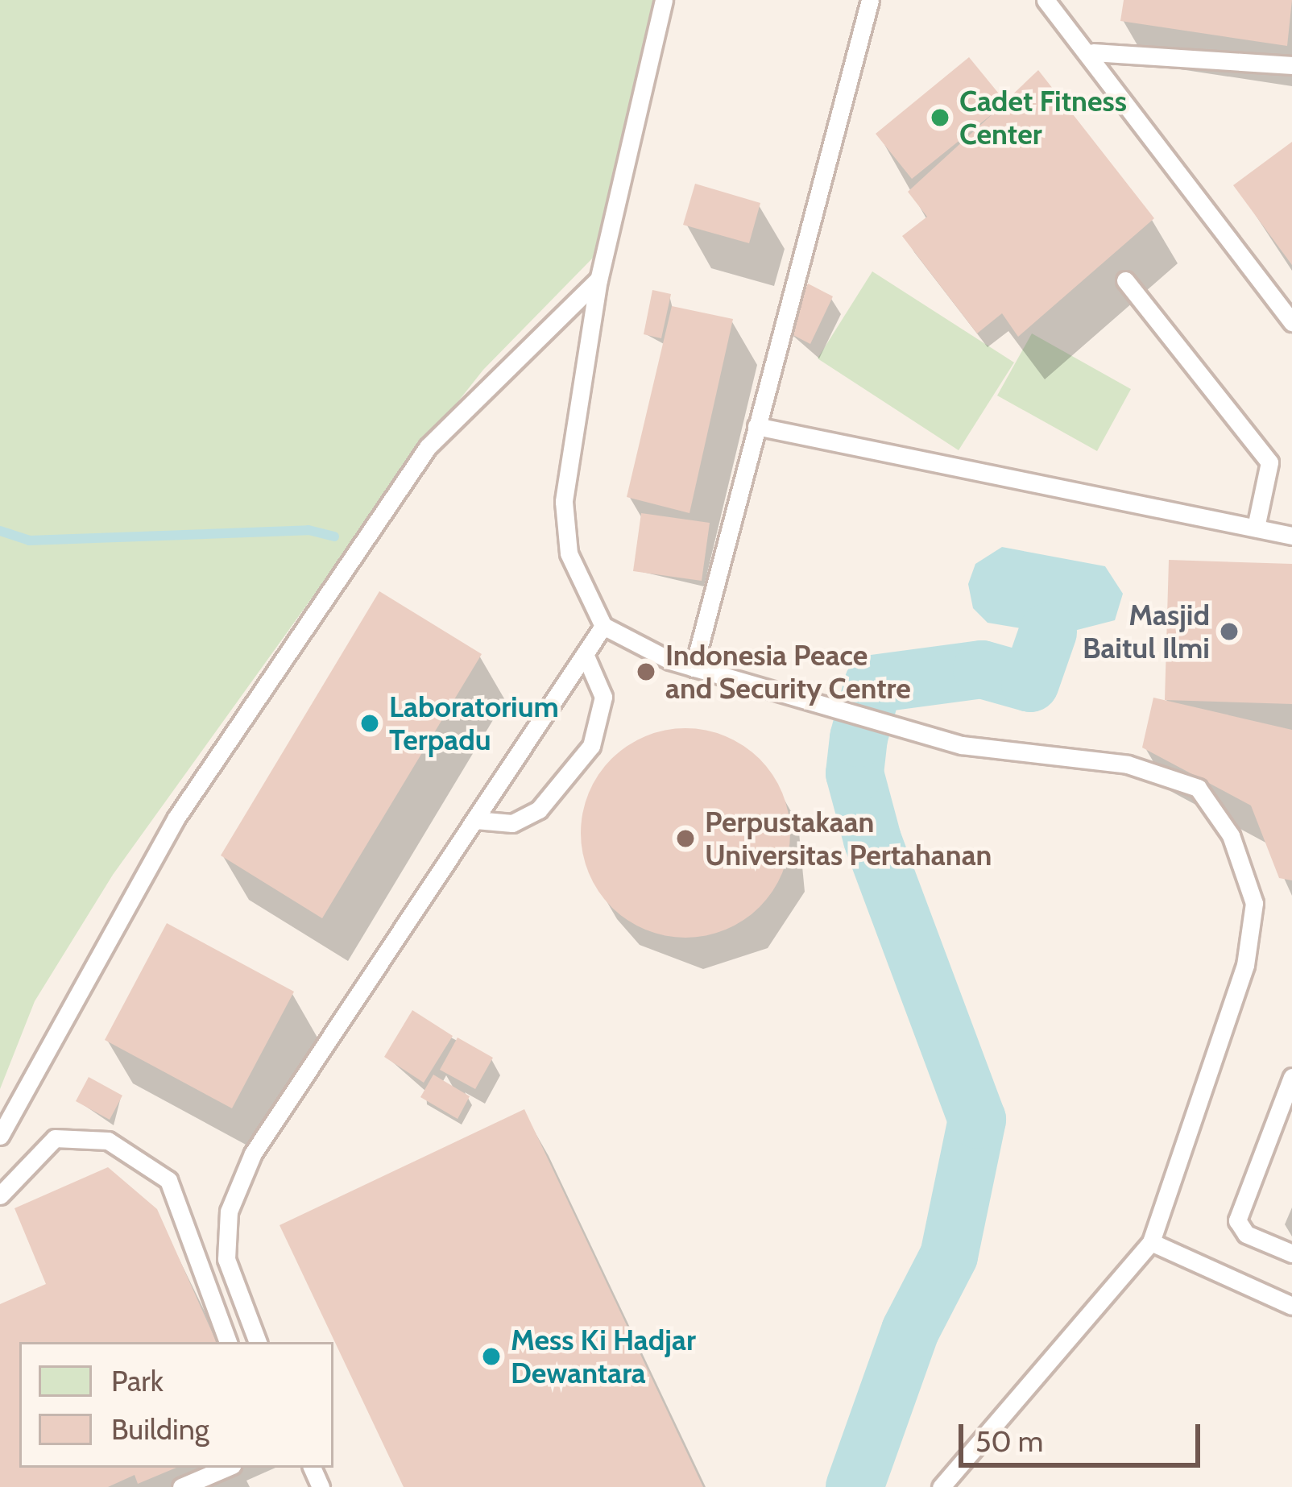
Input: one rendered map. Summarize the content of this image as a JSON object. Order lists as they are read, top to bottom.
{
  "places": [
    "Cadet Fitness Center",
    "Masjid Baitul Ilmi",
    "Indonesia Peace and Security Centre",
    "Laboratorium Terpadu",
    "Perpustakaan Universitas Pertahanan",
    "Mess Ki Hadjar Dewantara"
  ],
  "legend": ["Park", "Building"],
  "scale_bar": "50 m"
}
